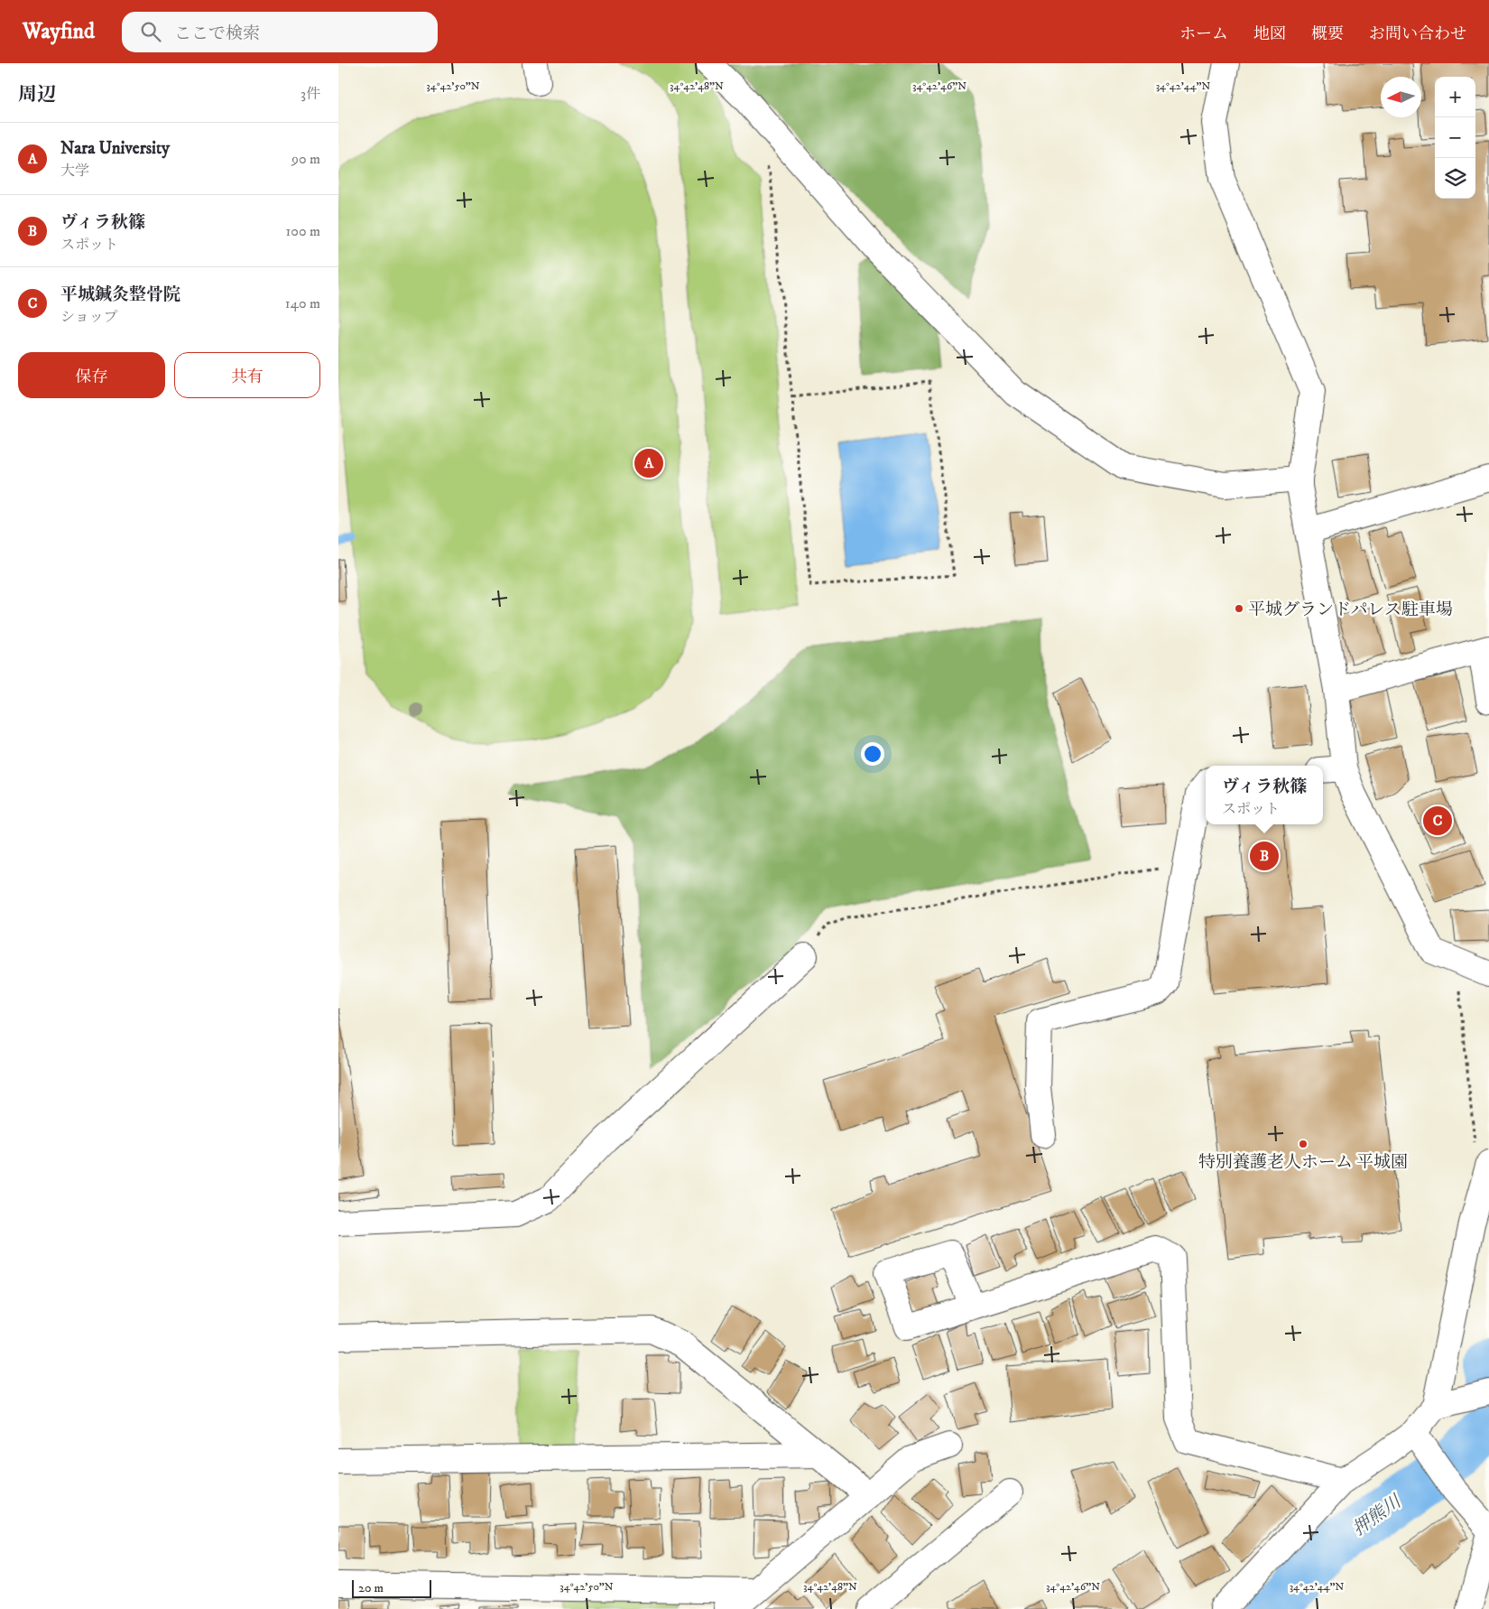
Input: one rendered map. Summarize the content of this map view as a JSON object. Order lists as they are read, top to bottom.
{
  "water": ["押熊川"],
  "places": ["平城グランドパレス駐車場", "特別養護老人ホーム 平城園"],
  "scale_bar": "20 m",
  "north": "left",
  "page": {
    "header": "Wayfind",
    "search": "ここで検索",
    "nav": [
      "ホーム",
      "地図",
      "概要",
      "お問い合わせ"
    ],
    "heading": ["周辺", "3件"],
    "map_buttons": ["+", "−"],
    "list": [
      {
        "mark": "A",
        "name": "Nara University",
        "note": "大学",
        "value": "90 m"
      },
      {
        "mark": "B",
        "name": "ヴィラ秋篠",
        "note": "スポット",
        "value": "100 m"
      },
      {
        "mark": "C",
        "name": "平城鍼灸整骨院",
        "note": "ショップ",
        "value": "140 m"
      }
    ],
    "buttons": ["保存", "共有"],
    "pins": ["A", "C", "B"],
    "popup": ["ヴィラ秋篠", "スポット"],
    "scale": "20 m"
  },
  "coordinates": [
    "34°42'50\"N",
    "34°42'48\"N",
    "34°42'46\"N",
    "34°42'44\"N"
  ]
}
